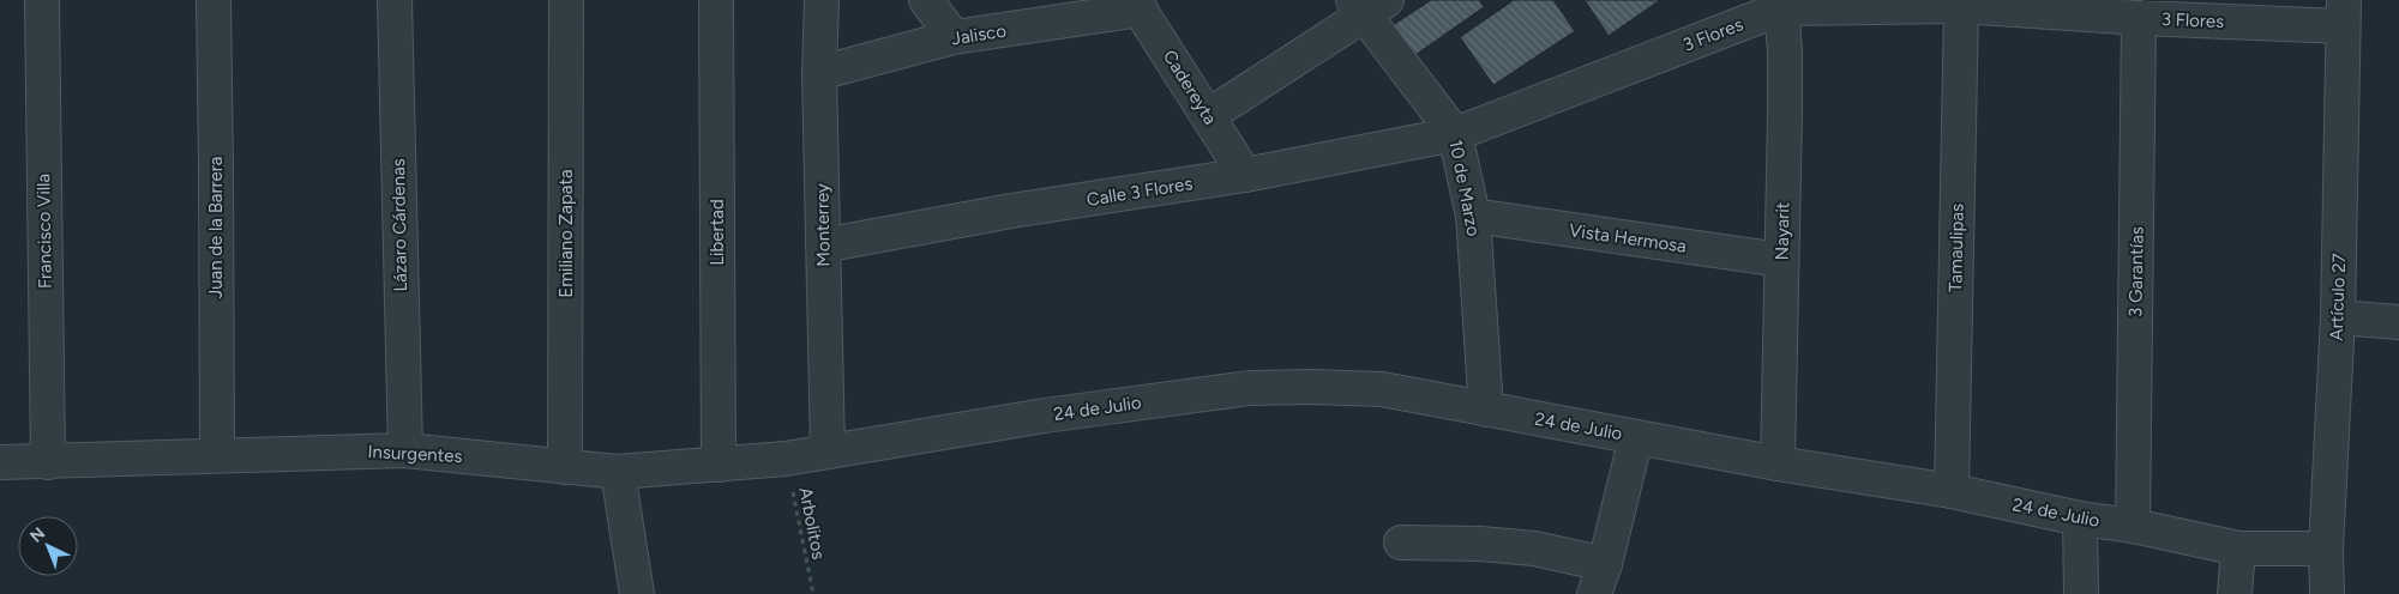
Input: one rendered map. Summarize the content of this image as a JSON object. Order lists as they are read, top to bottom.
{
  "streets": {
    "street": [
      "3 Flores",
      "Jalisco",
      "Cadereyta",
      "10 de Marzo",
      "Calle 3 Flores",
      "Lázaro Cárdenas",
      "Monterrey",
      "Juan de la Barrera",
      "Francisco Villa",
      "Nayarit",
      "Libertad",
      "Emiliano Zapata",
      "Vista Hermosa",
      "Tamaulipas",
      "3 Garantías",
      "Artículo 27",
      "24 de Julio",
      "Insurgentes"
    ],
    "path": ["Arbolitos"]
  },
  "crossings": [
    ["3 Flores", "10 de Marzo"],
    ["3 Flores", "Calle 3 Flores"],
    ["3 Flores", "Nayarit"],
    ["3 Flores", "Tamaulipas"],
    ["3 Flores", "3 Garantías"],
    ["3 Flores", "Artículo 27"],
    ["Jalisco", "Cadereyta"],
    ["Jalisco", "Monterrey"],
    ["Cadereyta", "Calle 3 Flores"],
    ["10 de Marzo", "Calle 3 Flores"],
    ["10 de Marzo", "Vista Hermosa"],
    ["10 de Marzo", "24 de Julio"],
    ["Calle 3 Flores", "Monterrey"],
    ["Lázaro Cárdenas", "Insurgentes"],
    ["Monterrey", "24 de Julio"],
    ["Monterrey", "Insurgentes"],
    ["Juan de la Barrera", "Insurgentes"],
    ["Francisco Villa", "Insurgentes"],
    ["Nayarit", "Vista Hermosa"],
    ["Nayarit", "24 de Julio"],
    ["Libertad", "Insurgentes"],
    ["Emiliano Zapata", "Insurgentes"],
    ["Tamaulipas", "24 de Julio"],
    ["3 Garantías", "24 de Julio"],
    ["Artículo 27", "24 de Julio"],
    ["24 de Julio", "Insurgentes"],
    ["Insurgentes", "Arbolitos"]
  ],
  "north": "top left"
}
